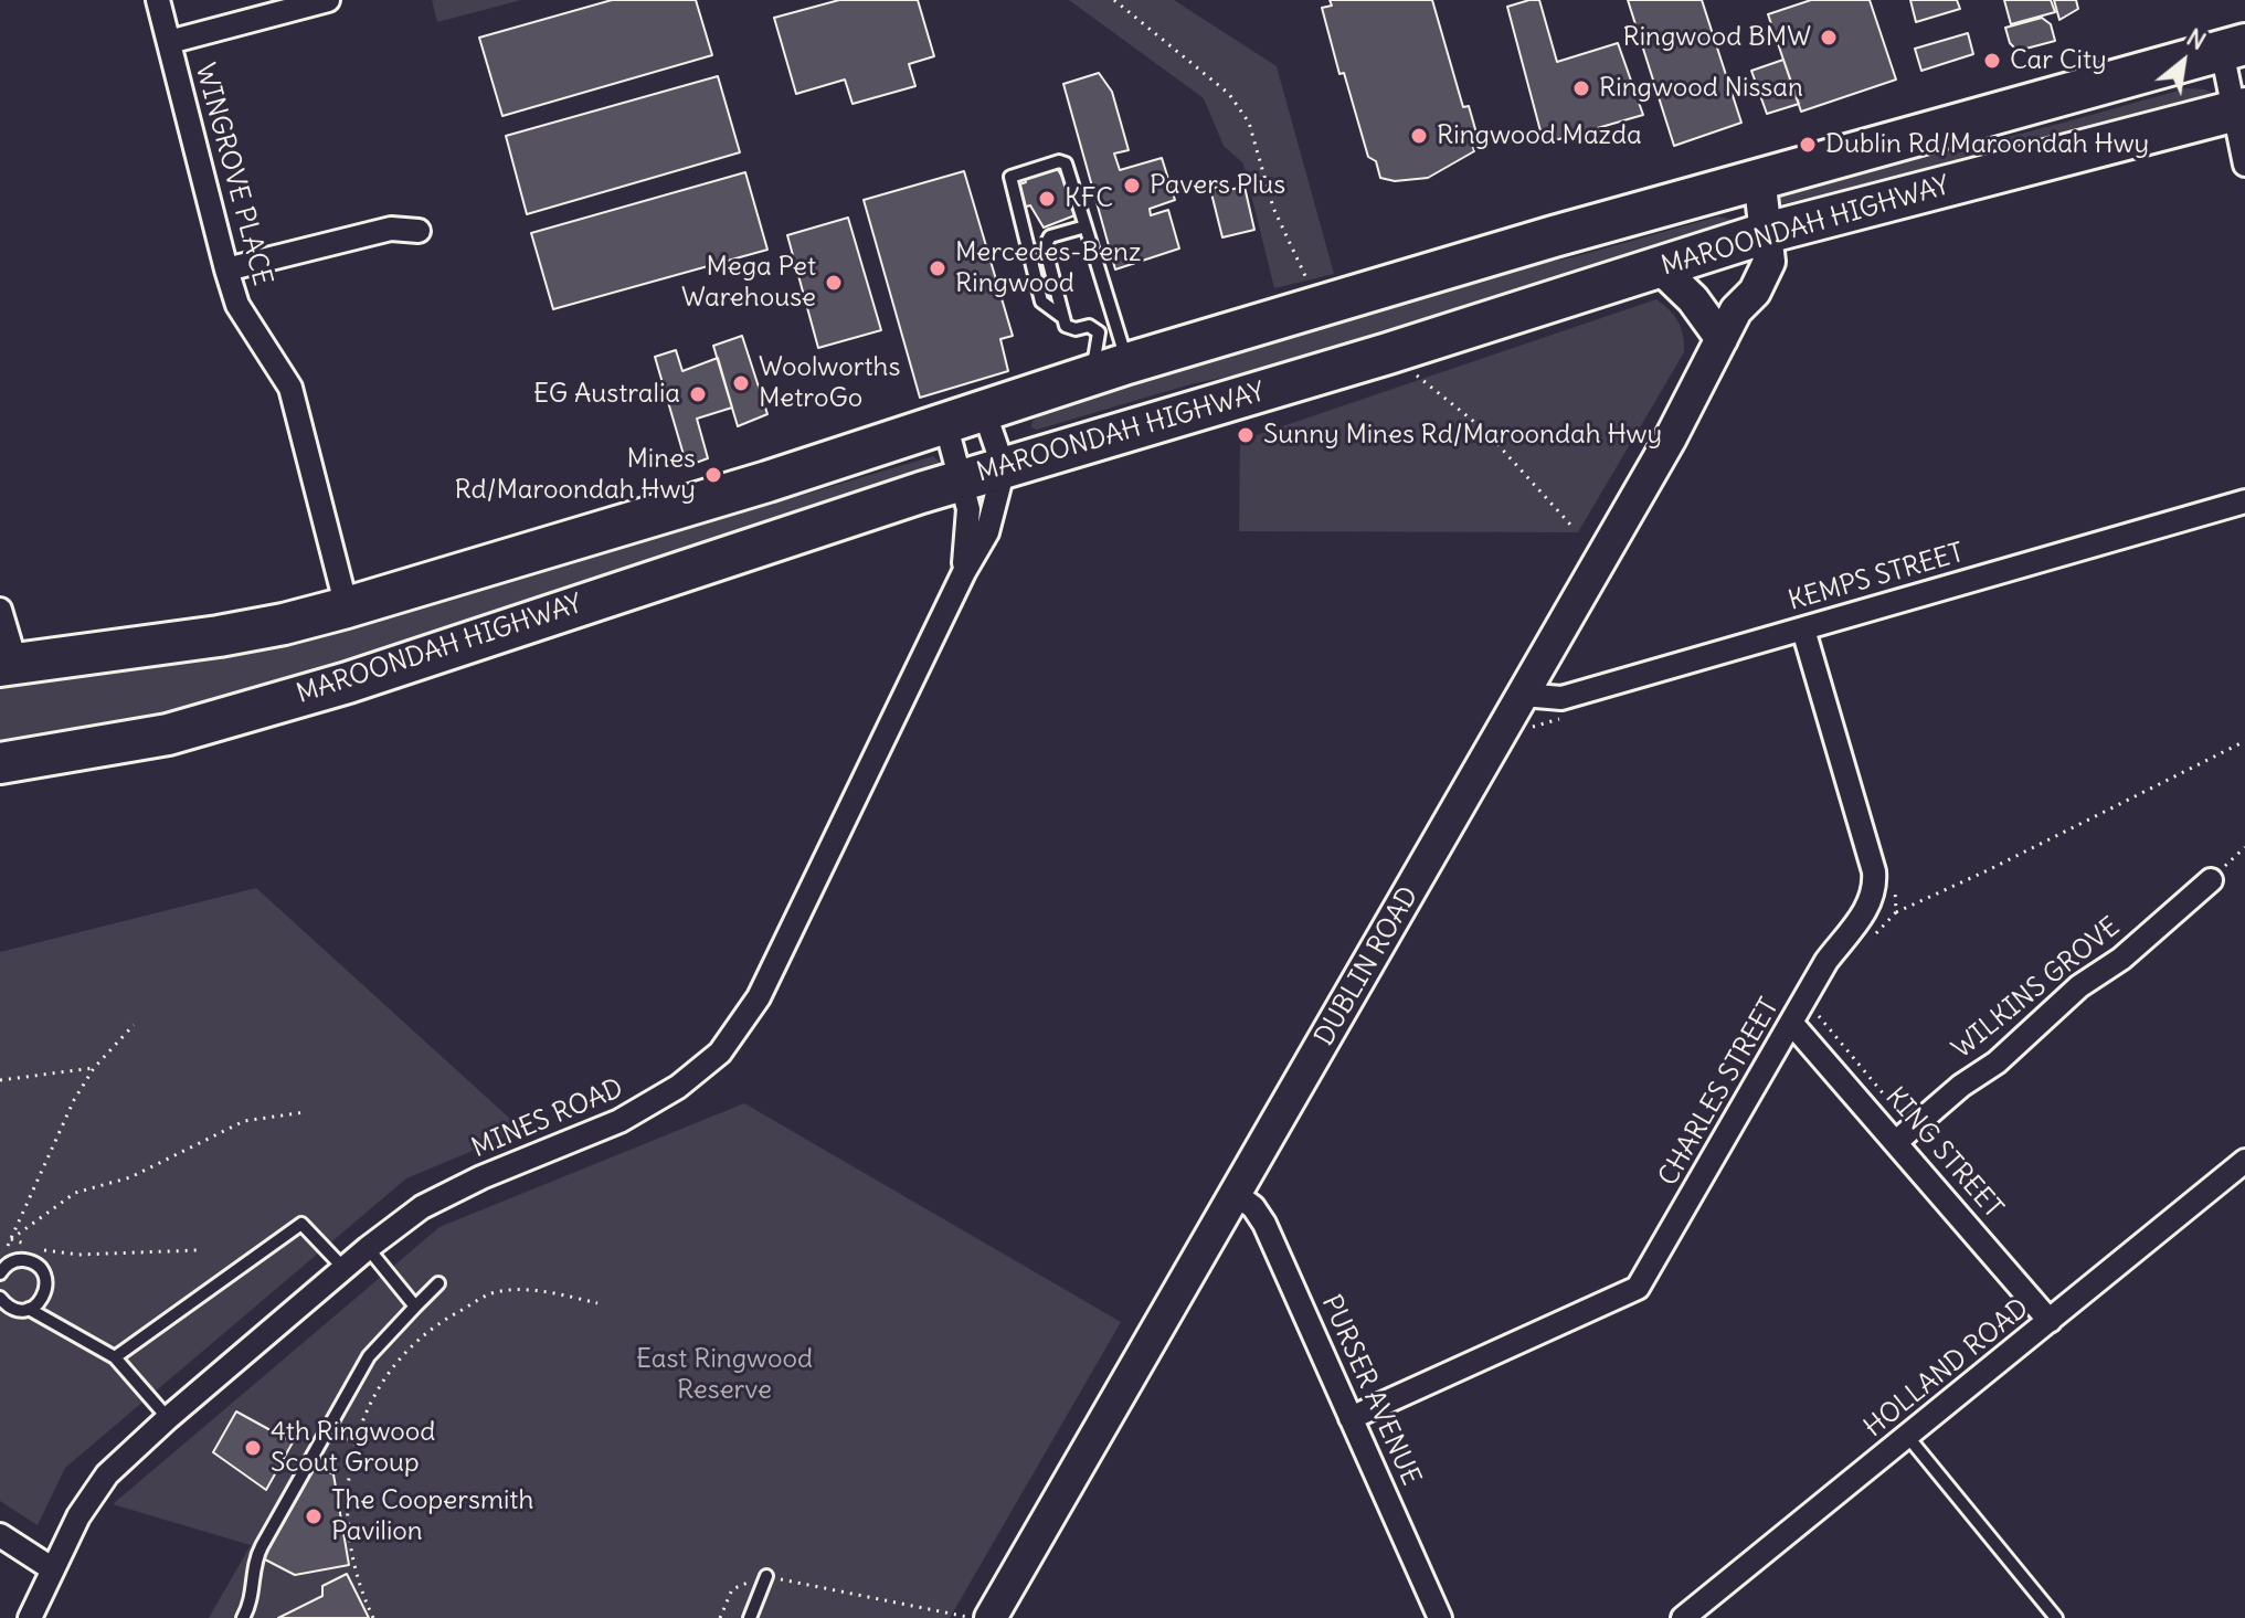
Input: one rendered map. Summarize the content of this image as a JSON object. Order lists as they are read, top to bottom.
{
  "streets": {
    "highway": ["MAROONDAH HIGHWAY"],
    "main road": ["DUBLIN ROAD"],
    "street": [
      "WINGROVE PLACE",
      "KEMPS STREET",
      "WILKINS GROVE",
      "CHARLES STREET",
      "MINES ROAD",
      "KING STREET",
      "HOLLAND ROAD",
      "PURSER AVENUE"
    ]
  },
  "crossings": [
    ["MAROONDAH HIGHWAY", "DUBLIN ROAD"],
    ["MAROONDAH HIGHWAY", "MINES ROAD"],
    ["KEMPS STREET", "DUBLIN ROAD"],
    ["KEMPS STREET", "CHARLES STREET"],
    ["DUBLIN ROAD", "PURSER AVENUE"],
    ["WILKINS GROVE", "KING STREET"],
    ["CHARLES STREET", "KING STREET"],
    ["CHARLES STREET", "PURSER AVENUE"],
    ["KING STREET", "HOLLAND ROAD"]
  ],
  "parks": ["East Ringwood Reserve"],
  "places": [
    "Ringwood BMW",
    "Car City",
    "Ringwood Nissan",
    "Ringwood Mazda",
    "Dublin Rd/Maroondah Hwy",
    "Pavers Plus",
    "KFC",
    "Mercedes-Benz Ringwood",
    "Mega Pet Warehouse",
    "Woolworths MetroGo",
    "EG Australia",
    "Sunny Mines Rd/Maroondah Hwy",
    "Mines Rd/Maroondah Hwy",
    "4th Ringwood Scout Group",
    "The Coopersmith Pavilion"
  ],
  "north": "top right"
}
